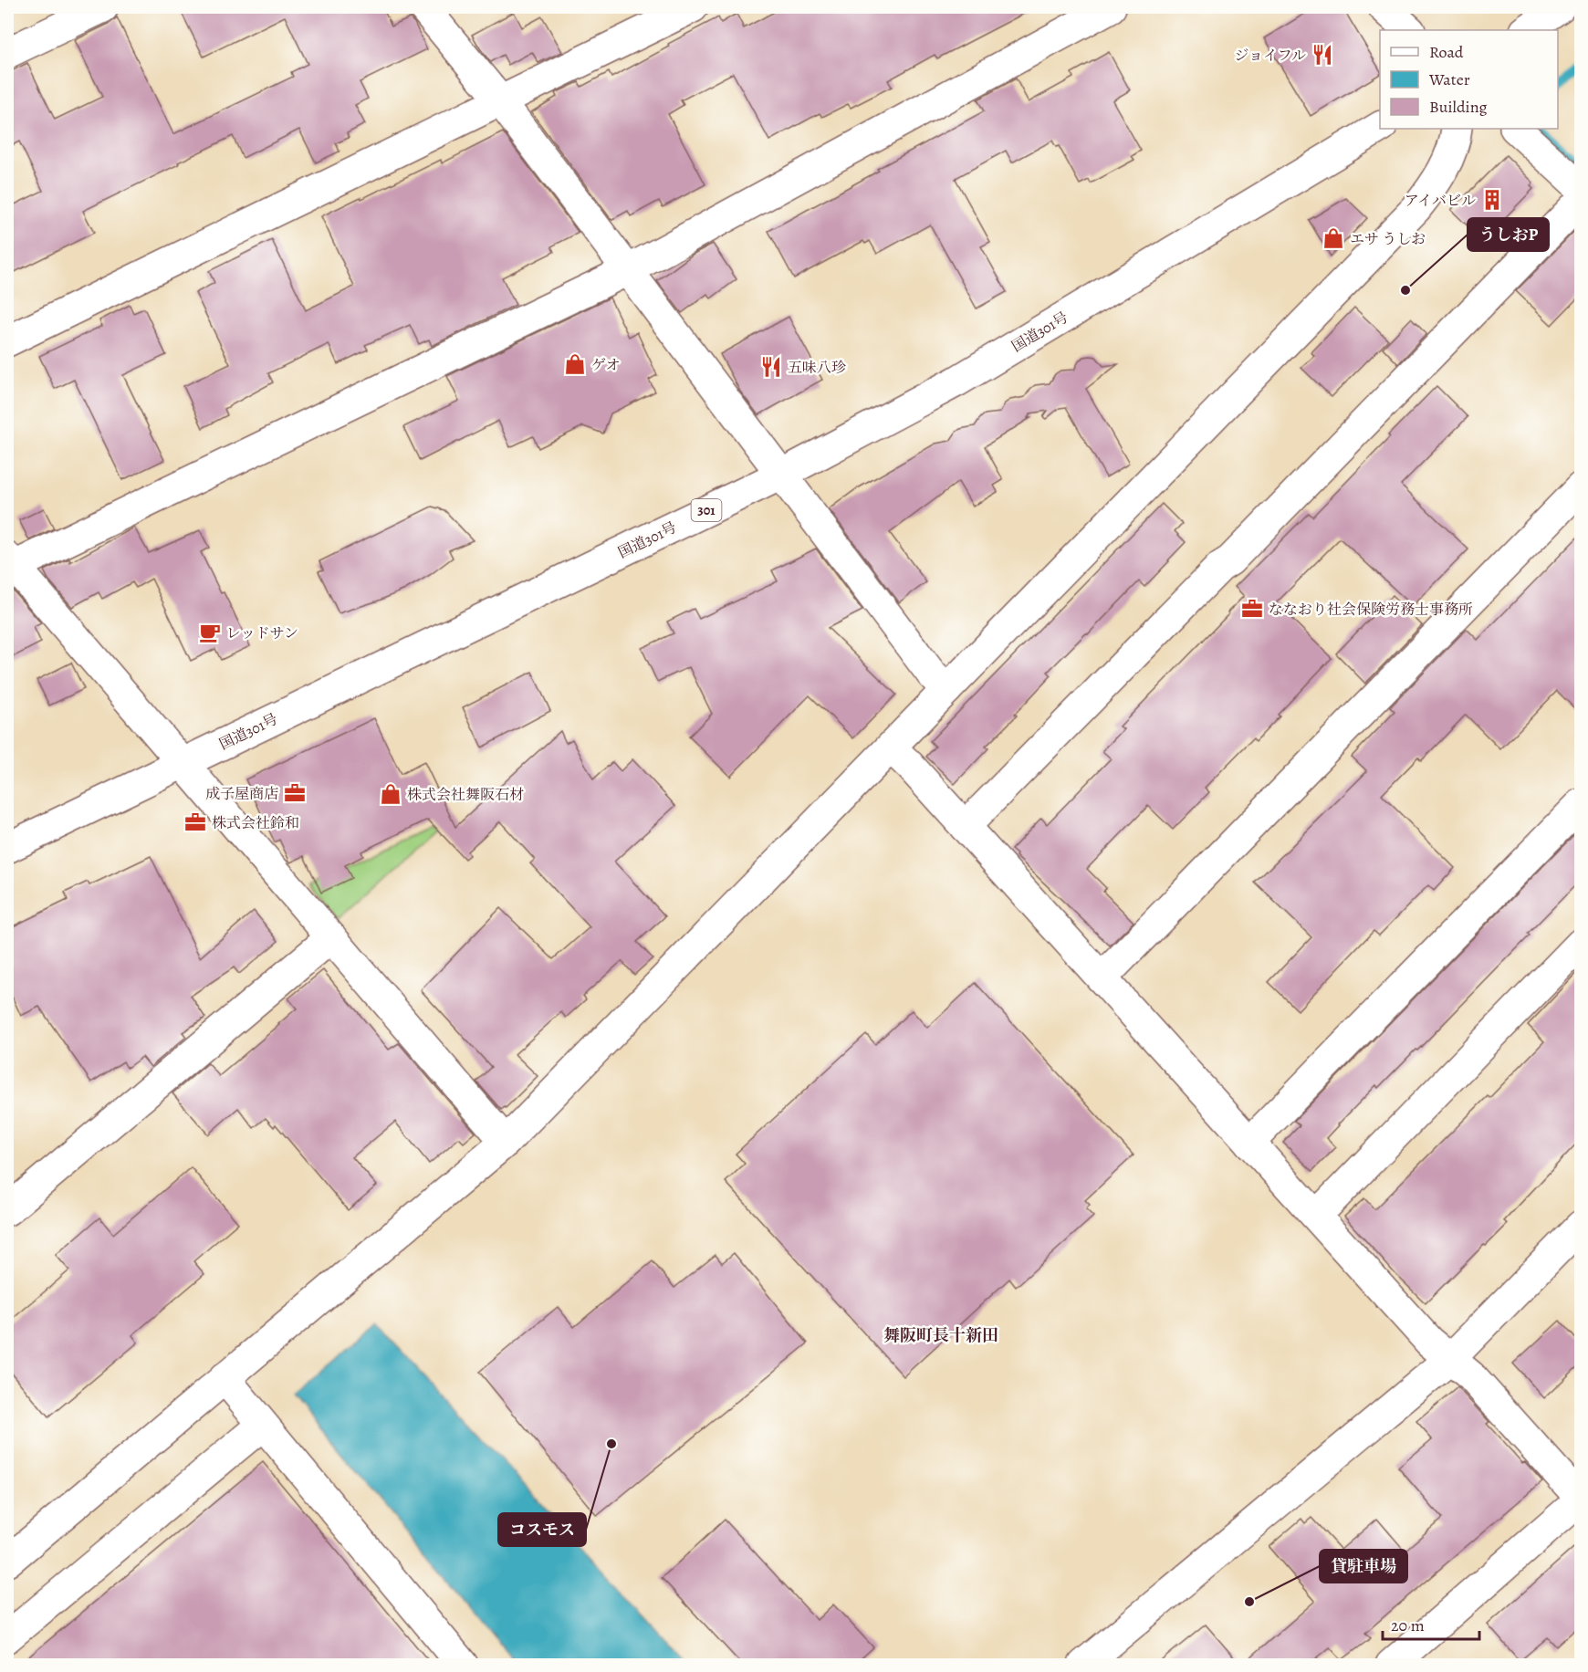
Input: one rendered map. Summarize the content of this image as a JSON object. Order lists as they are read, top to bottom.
{
  "streets": {
    "main road": ["国道301号", "301"]
  },
  "districts": ["舞阪町長十新田"],
  "places": {
    "restaurant": ["ジョイフル", "五味八珍"],
    "building": ["アイバビル"],
    "shop": ["エサ うしお", "ゲオ", "株式会社舞阪石材"],
    "other": ["うしおP", "コスモス", "貸駐車場"],
    "office": ["ななおり社会保険労務士事務所", "成子屋商店", "株式会社鈴和"],
    "cafe": ["レッドサン"]
  },
  "legend": ["Road", "Water", "Building"],
  "scale_bar": "20 m"
}
